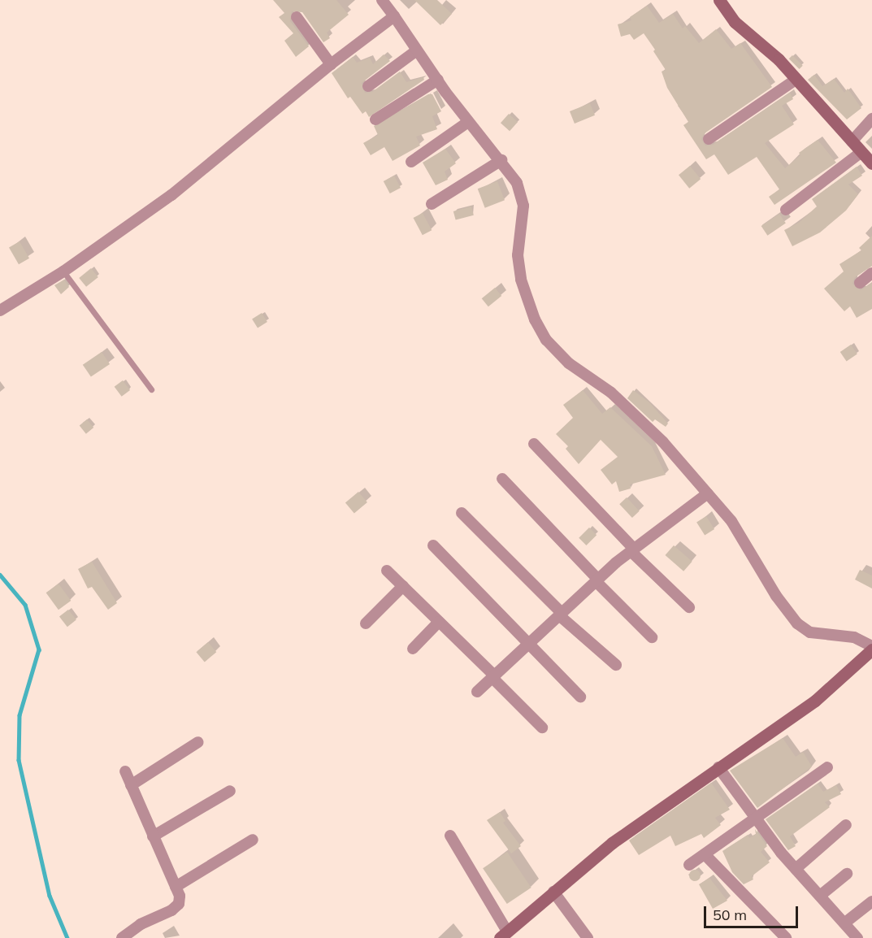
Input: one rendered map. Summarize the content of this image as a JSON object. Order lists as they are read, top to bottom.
{
  "scale_bar": "50 m"
}
